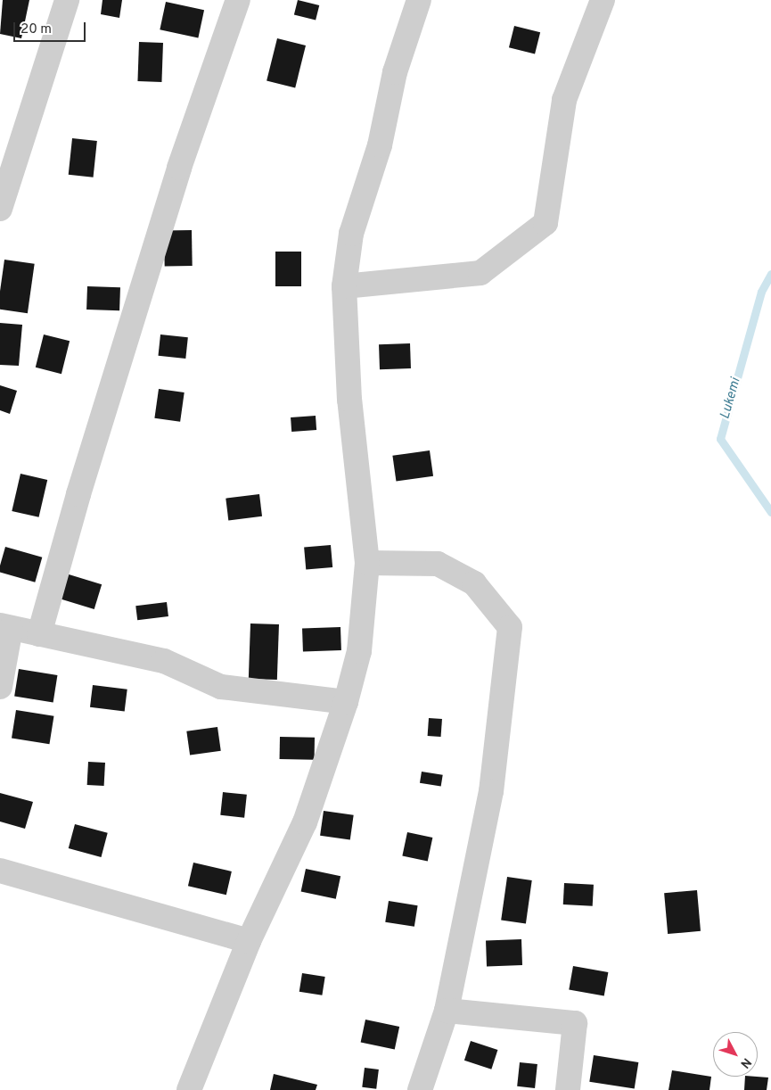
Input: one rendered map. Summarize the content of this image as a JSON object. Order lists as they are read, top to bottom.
{
  "water": ["Lukemi"],
  "scale_bar": "20 m",
  "north": "bottom right"
}
